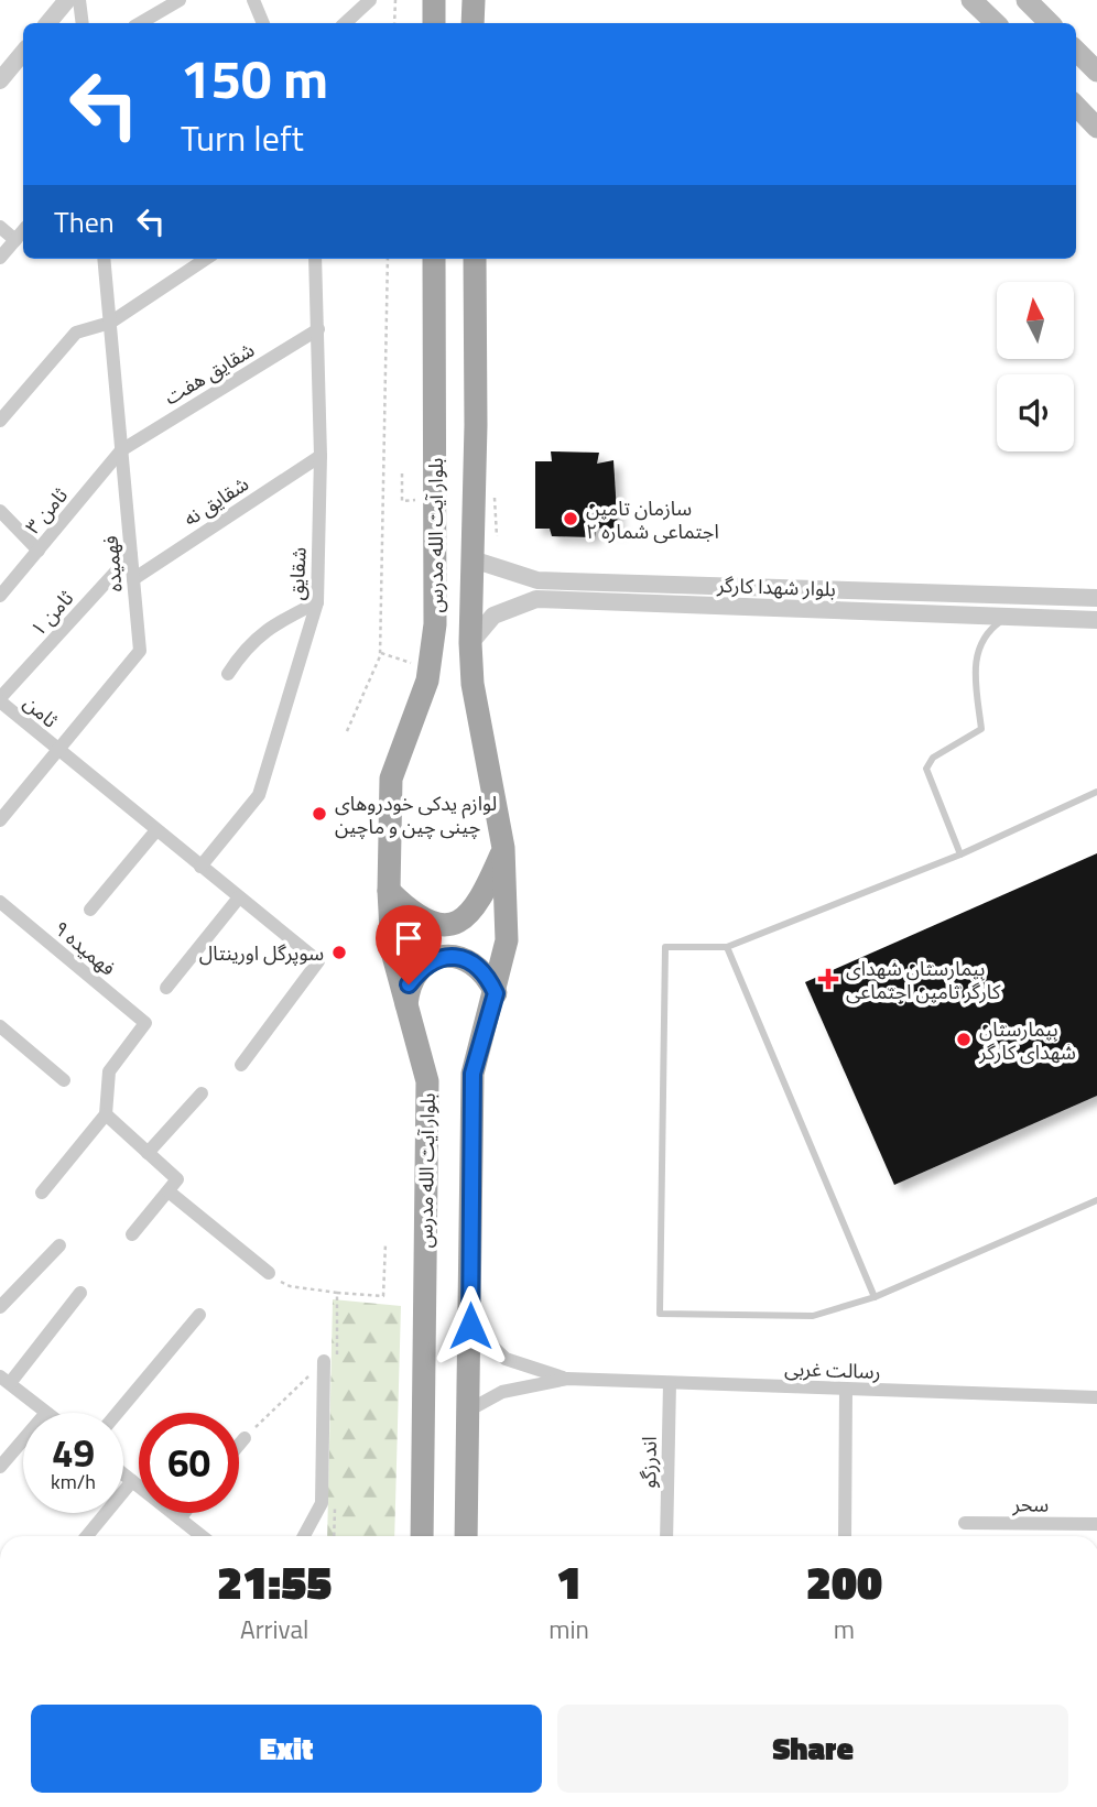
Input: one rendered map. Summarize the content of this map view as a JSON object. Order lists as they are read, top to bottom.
{
  "streets": {
    "main road": ["بلوار آیت الله مدرس"],
    "street": [
      "شقایق هفت",
      "شقایق نه",
      "ثامن ۳",
      "فهمیده",
      "شقایق",
      "بلوار شهدا کارگر",
      "ثامن ۱",
      "ثامن",
      "فهمیده ۹",
      "رسالت غربی",
      "اندرزگو",
      "سحر"
    ]
  },
  "crossings": [
    ["شقایق هفت", "ثامن ۳"],
    ["شقایق هفت", "فهمیده"],
    ["شقایق هفت", "شقایق"],
    ["شقایق نه", "فهمیده"],
    ["شقایق نه", "شقایق"],
    ["ثامن ۳", "فهمیده"],
    ["بلوار آیت الله مدرس", "بلوار شهدا کارگر"],
    ["بلوار آیت الله مدرس", "رسالت غربی"],
    ["فهمیده", "ثامن ۱"],
    ["فهمیده", "ثامن"],
    ["شقایق", "ثامن"],
    ["ثامن ۱", "ثامن"],
    ["رسالت غربی", "اندرزگو"]
  ],
  "places": {
    "other": [
      "سازمان تامین اجتماعی شماره ۲",
      "لوازم یدکی خودروهای چینی چین و ماچین",
      "سوپرگل اورینتال",
      "بیمارستان شهدای کارگر"
    ],
    "health": ["بیمارستان شهدای کارگر تامین اجتماعی"]
  },
  "north": "top",
  "page": {
    "turn": ["150 m", "Turn left"],
    "then": "Then",
    "speed": "49 km/h",
    "limit": "60",
    "eta": [
      "21:55",
      "Arrival",
      "1",
      "min",
      "200",
      "m"
    ],
    "buttons": ["Exit", "Share"]
  }
}
